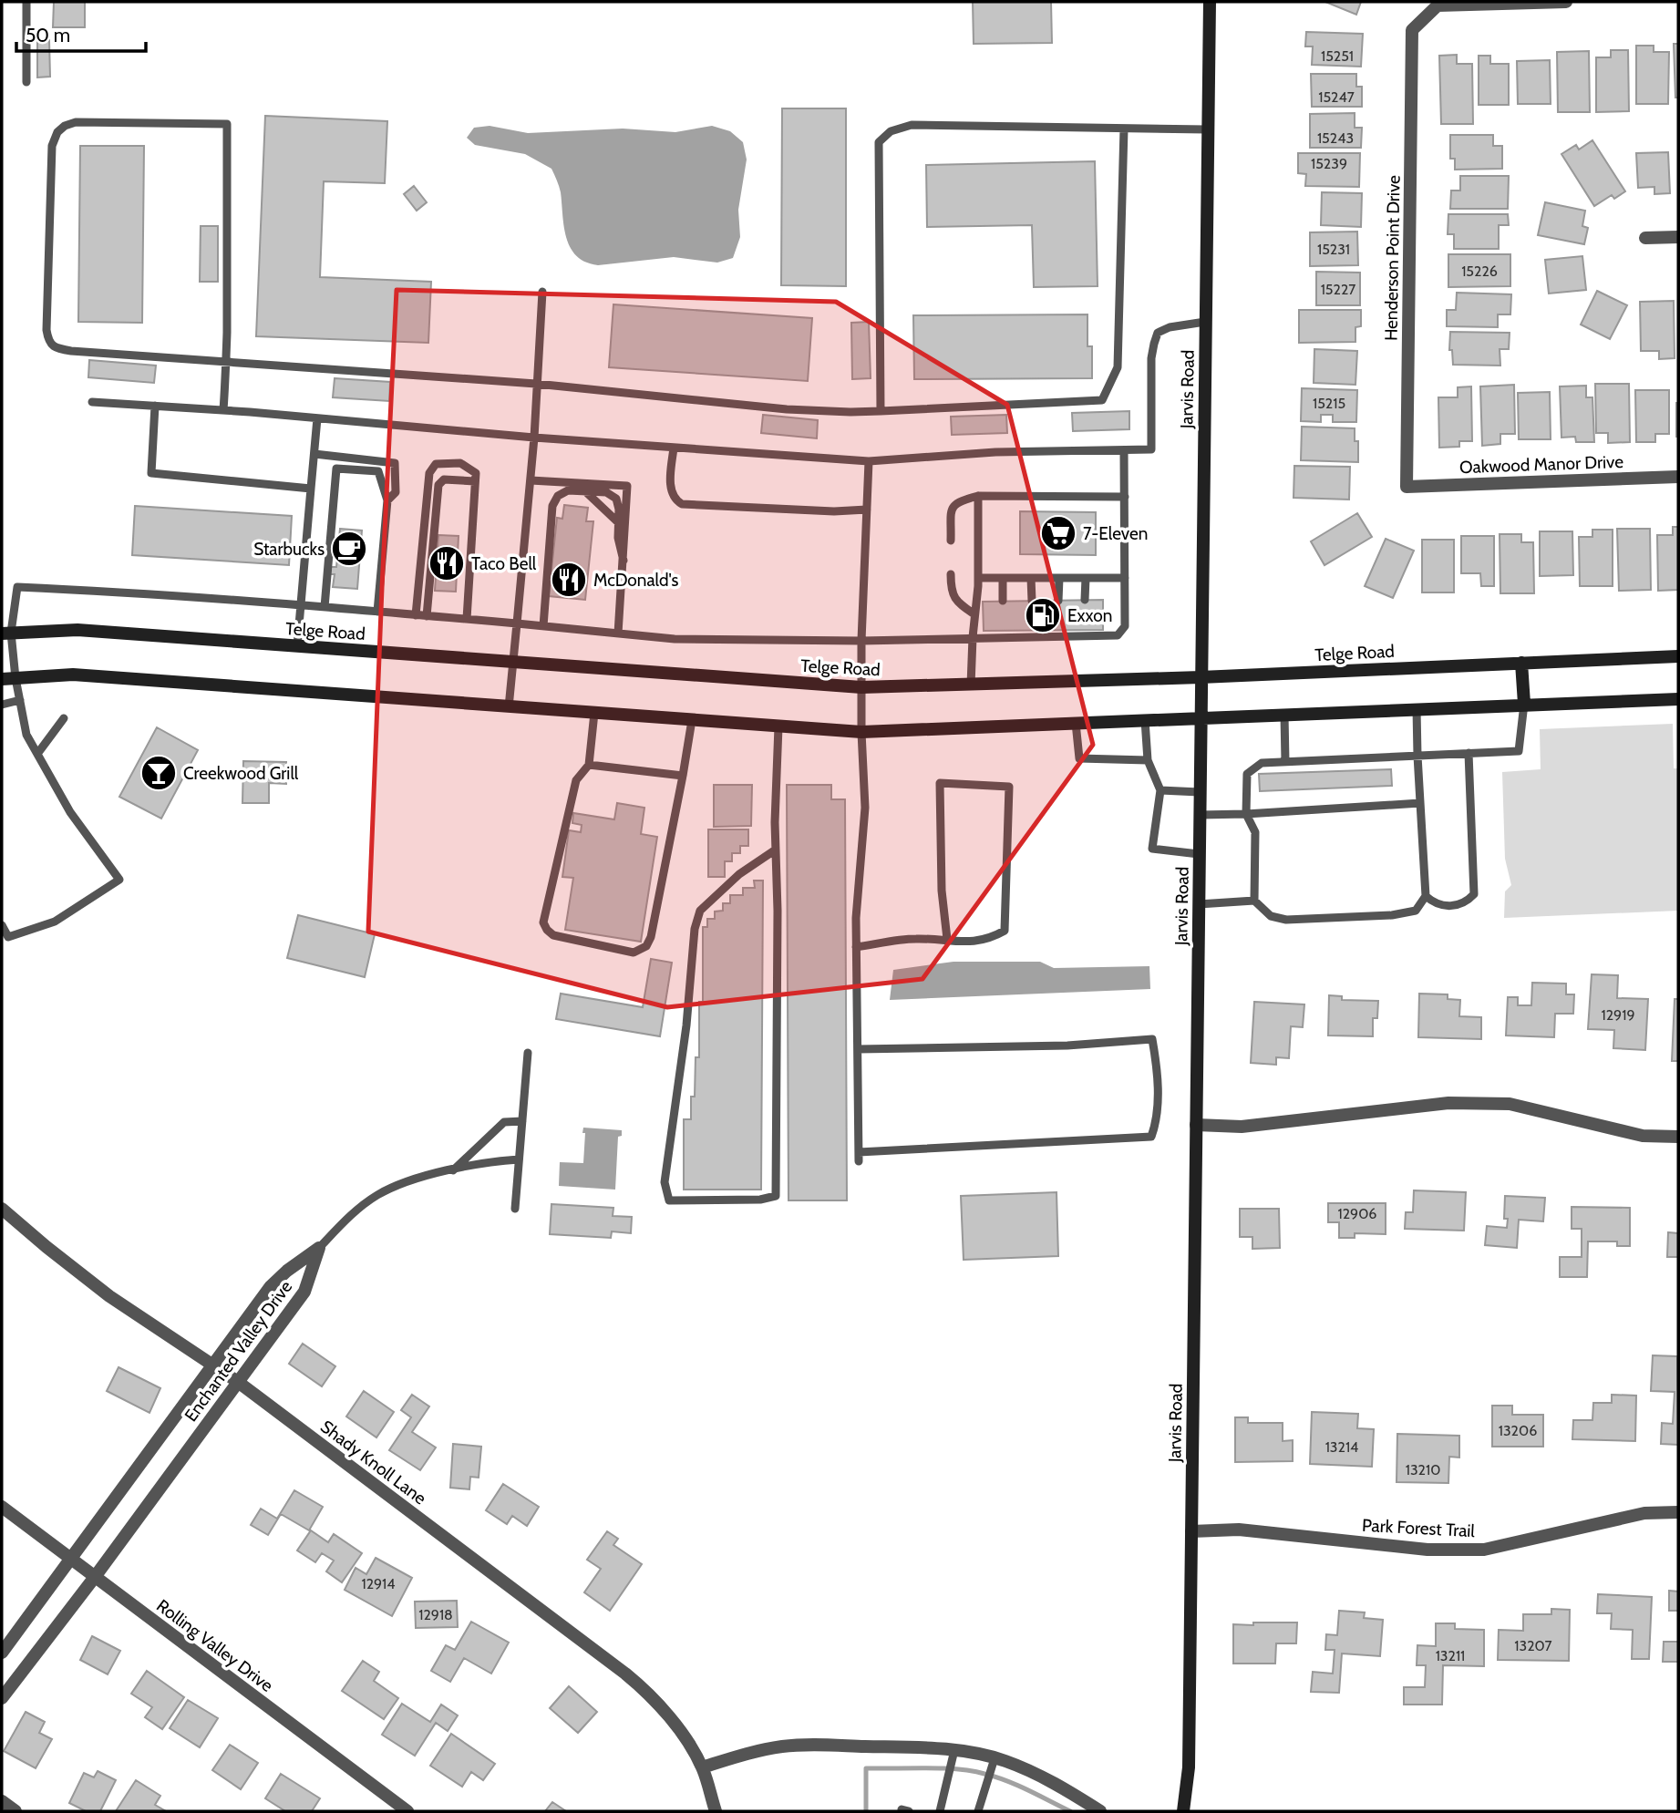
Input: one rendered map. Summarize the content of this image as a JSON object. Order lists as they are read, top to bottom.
{
  "streets": {
    "main road": ["Jarvis Road", "Telge Road"],
    "street": [
      "Henderson Point Drive",
      "Oakwood Manor Drive",
      "Enchanted Valley Drive",
      "Shady Knoll Lane",
      "Park Forest Trail",
      "Rolling Valley Drive"
    ]
  },
  "crossings": [
    ["Henderson Point Drive", "Oakwood Manor Drive"],
    ["Jarvis Road", "Telge Road"],
    ["Jarvis Road", "Park Forest Trail"],
    ["Enchanted Valley Drive", "Shady Knoll Lane"],
    ["Enchanted Valley Drive", "Rolling Valley Drive"]
  ],
  "places": {
    "supermarket": ["7-Eleven"],
    "cafe": ["Starbucks"],
    "restaurant": ["Taco Bell", "McDonald's"],
    "fuel station": ["Exxon"],
    "bar": ["Creekwood Grill"]
  },
  "house_numbers": [
    "15251",
    "15247",
    "15243",
    "15239",
    "15231",
    "15226",
    "15227",
    "15215",
    "12919",
    "12906",
    "13206",
    "13214",
    "13210",
    "12914",
    "12918",
    "13207",
    "13211"
  ],
  "scale_bar": "50 m"
}
